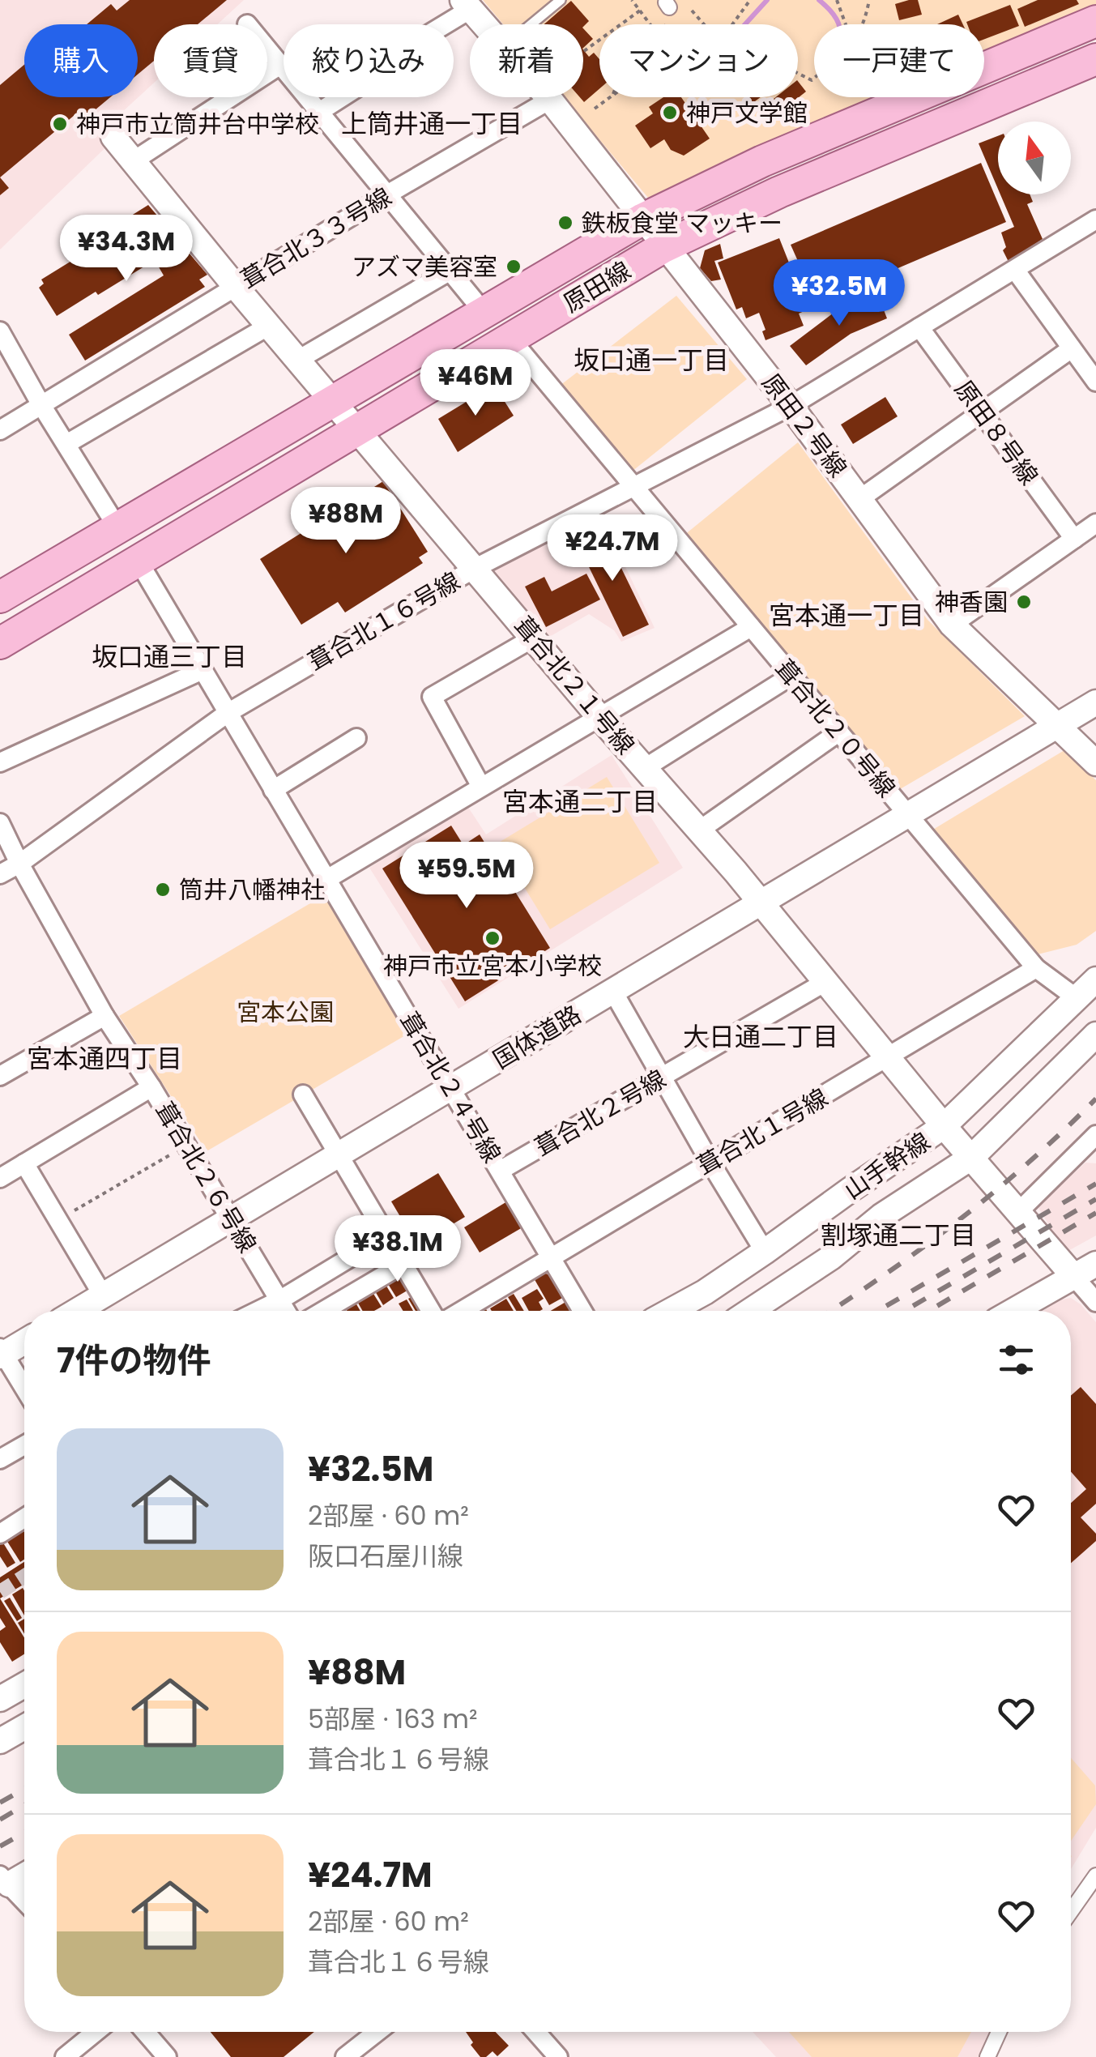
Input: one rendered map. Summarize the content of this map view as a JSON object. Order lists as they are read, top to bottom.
{
  "streets": {
    "main road": ["原田線"],
    "street": [
      "葺合北３３号線",
      "原田２号線",
      "原田８号線",
      "葺合北１６号線",
      "葺合北２１号線",
      "葺合北２０号線",
      "国体道路",
      "葺合北２４号線",
      "葺合北２号線",
      "葺合北１号線",
      "山手幹線",
      "葺合北２６号線"
    ]
  },
  "crossings": [
    ["葺合北３３号線", "原田２号線"],
    ["葺合北３３号線", "葺合北２１号線"],
    ["原田線", "原田２号線"],
    ["原田線", "葺合北２１号線"],
    ["原田線", "葺合北２０号線"],
    ["原田線", "葺合北２４号線"],
    ["原田２号線", "葺合北１６号線"],
    ["原田２号線", "国体道路"],
    ["原田８号線", "葺合北１６号線"],
    ["葺合北１６号線", "葺合北２１号線"],
    ["葺合北１６号線", "葺合北２０号線"],
    ["葺合北１６号線", "葺合北２４号線"],
    ["葺合北１６号線", "葺合北２６号線"],
    ["葺合北２１号線", "国体道路"],
    ["葺合北２１号線", "葺合北２号線"],
    ["葺合北２１号線", "葺合北１号線"],
    ["葺合北２１号線", "山手幹線"],
    ["葺合北２０号線", "国体道路"],
    ["葺合北２０号線", "葺合北１号線"],
    ["国体道路", "葺合北２４号線"],
    ["国体道路", "葺合北２６号線"],
    ["葺合北２４号線", "葺合北２号線"],
    ["葺合北２４号線", "葺合北１号線"]
  ],
  "districts": [
    "上筒井通一丁目",
    "坂口通一丁目",
    "宮本通一丁目",
    "坂口通三丁目",
    "宮本通二丁目",
    "大日通二丁目",
    "宮本通四丁目",
    "割塚通二丁目"
  ],
  "parks": ["宮本公園"],
  "places": [
    "神戸文学館",
    "神戸市立筒井台中学校",
    "鉄板食堂 マッキー",
    "アズマ美容室",
    "神香園",
    "筒井八幡神社",
    "神戸市立宮本小学校"
  ],
  "north": "top",
  "page": {
    "chip": [
      "購入",
      "賃貸",
      "絞り込み",
      "新着",
      "マンション",
      "一戸建て"
    ],
    "price": [
      "¥34.3M",
      "¥32.5M",
      "¥46M",
      "¥88M",
      "¥24.7M",
      "¥59.5M",
      "¥38.1M"
    ],
    "heading": "7件の物件",
    "list": [
      {
        "name": "¥32.5M",
        "note": "2部屋 · 60 m² · 阪口石屋川線"
      },
      {
        "name": "¥88M",
        "note": "5部屋 · 163 m² · 葺合北１６号線"
      },
      {
        "name": "¥24.7M",
        "note": "2部屋 · 60 m² · 葺合北１６号線"
      }
    ]
  }
}
